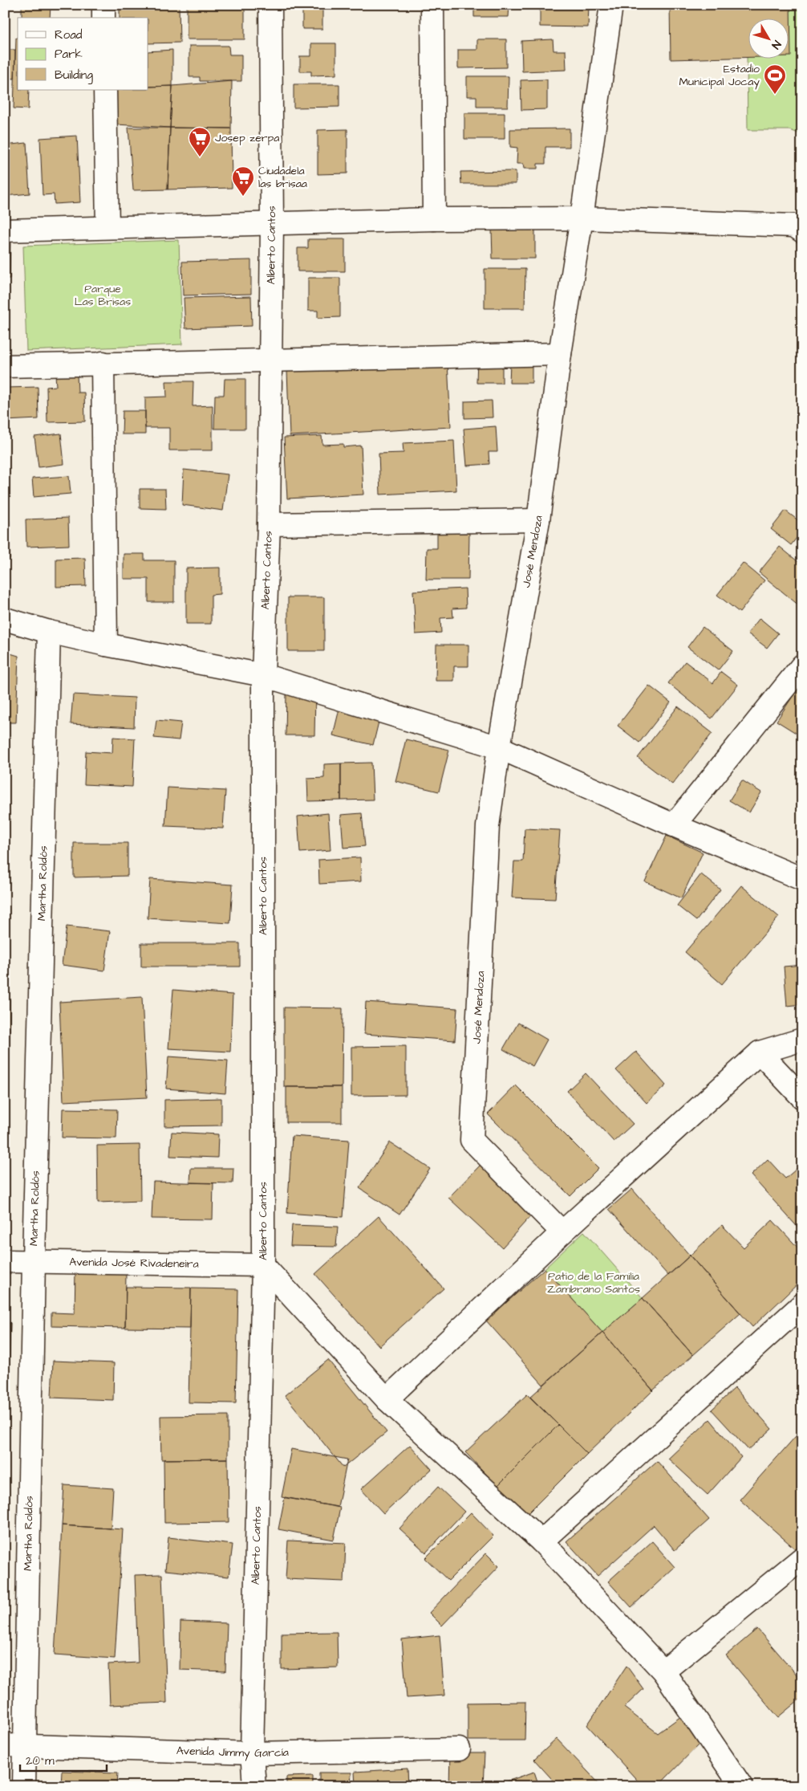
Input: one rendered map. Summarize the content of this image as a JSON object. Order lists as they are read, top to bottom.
{
  "streets": {
    "street": [
      "Alberto Cantos",
      "José Mendoza",
      "Martha Roldós",
      "Avenida José Rivadeneira",
      "Avenida Jimmy García"
    ]
  },
  "crossings": [
    ["Alberto Cantos", "Avenida José Rivadeneira"],
    ["Alberto Cantos", "Avenida Jimmy García"],
    ["Martha Roldós", "Avenida José Rivadeneira"],
    ["Martha Roldós", "Avenida Jimmy García"]
  ],
  "parks": ["Parque Las Brisas", "Patio de la Familia Zambrano Santos"],
  "places": {
    "sports": ["Estadio Municipal Jocay"],
    "supermarket": ["Josep zerpa", "Ciudadela las brisaa"]
  },
  "legend": ["Road", "Park", "Building"],
  "scale_bar": "20 m",
  "north": "bottom right"
}
